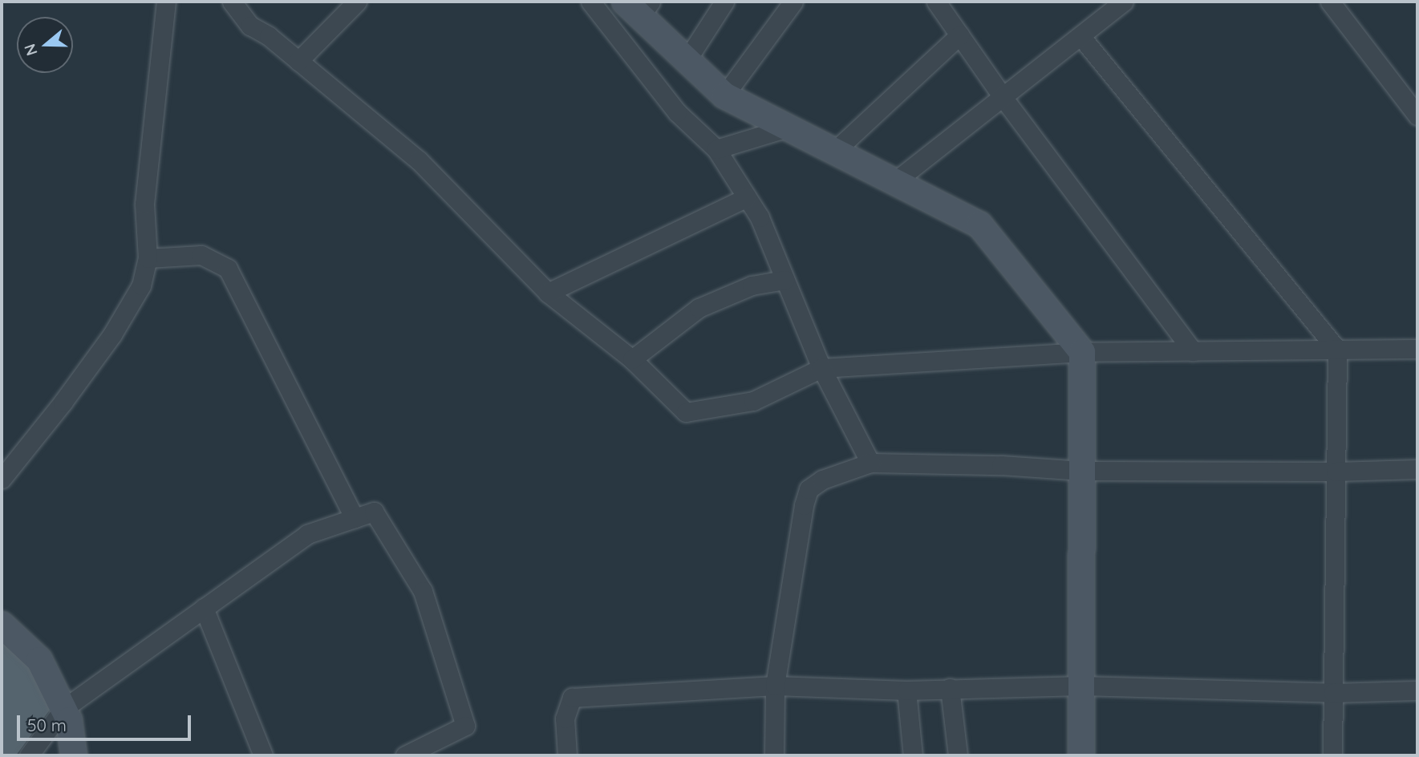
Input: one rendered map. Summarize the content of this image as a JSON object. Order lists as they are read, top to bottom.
{
  "scale_bar": "50 m",
  "north": "left"
}
